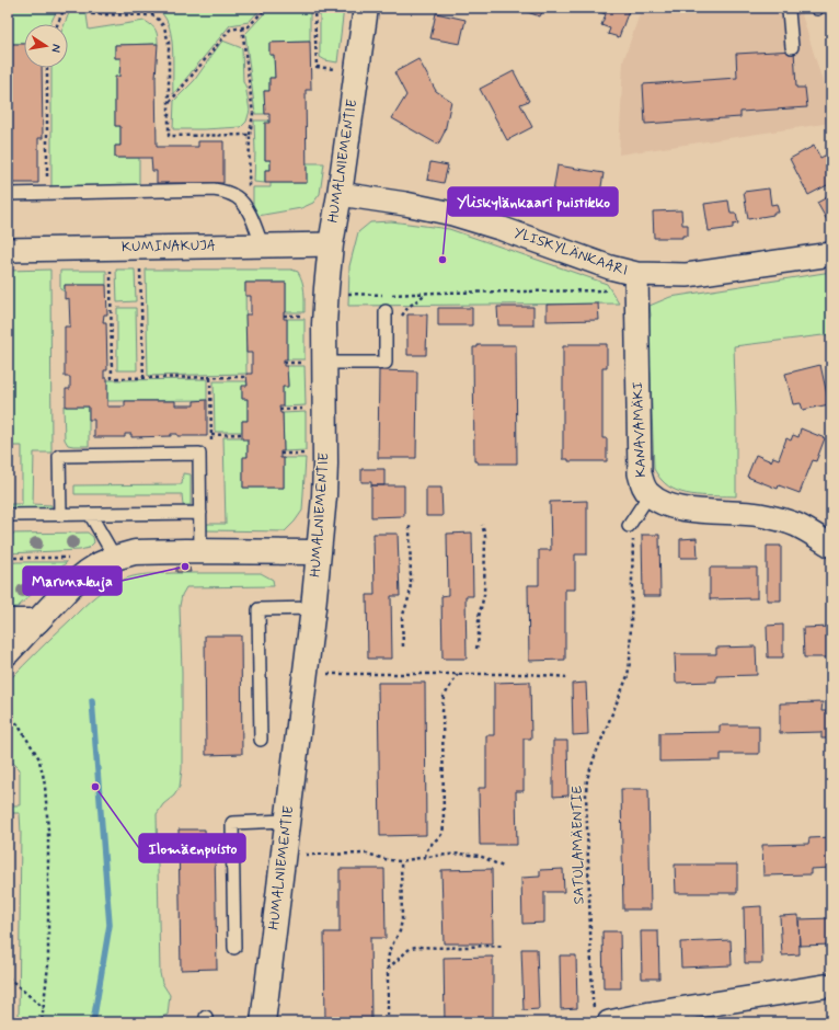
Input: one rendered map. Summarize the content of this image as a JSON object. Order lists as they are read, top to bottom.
{
  "streets": {
    "street": [
      "HUMALNIEMENTIE",
      "KUMINAKUJA",
      "YLISKYLÄNKAARI",
      "KANAVAMÄKI"
    ],
    "path": ["SATULAMÄENTIE"]
  },
  "crossings": [
    ["HUMALNIEMENTIE", "KUMINAKUJA"],
    ["HUMALNIEMENTIE", "YLISKYLÄNKAARI"],
    ["YLISKYLÄNKAARI", "KANAVAMÄKI"]
  ],
  "places": ["Yliskylänkaari puistikko", "Marunakuja", "Ilomäenpuisto"],
  "north": "right"
}
